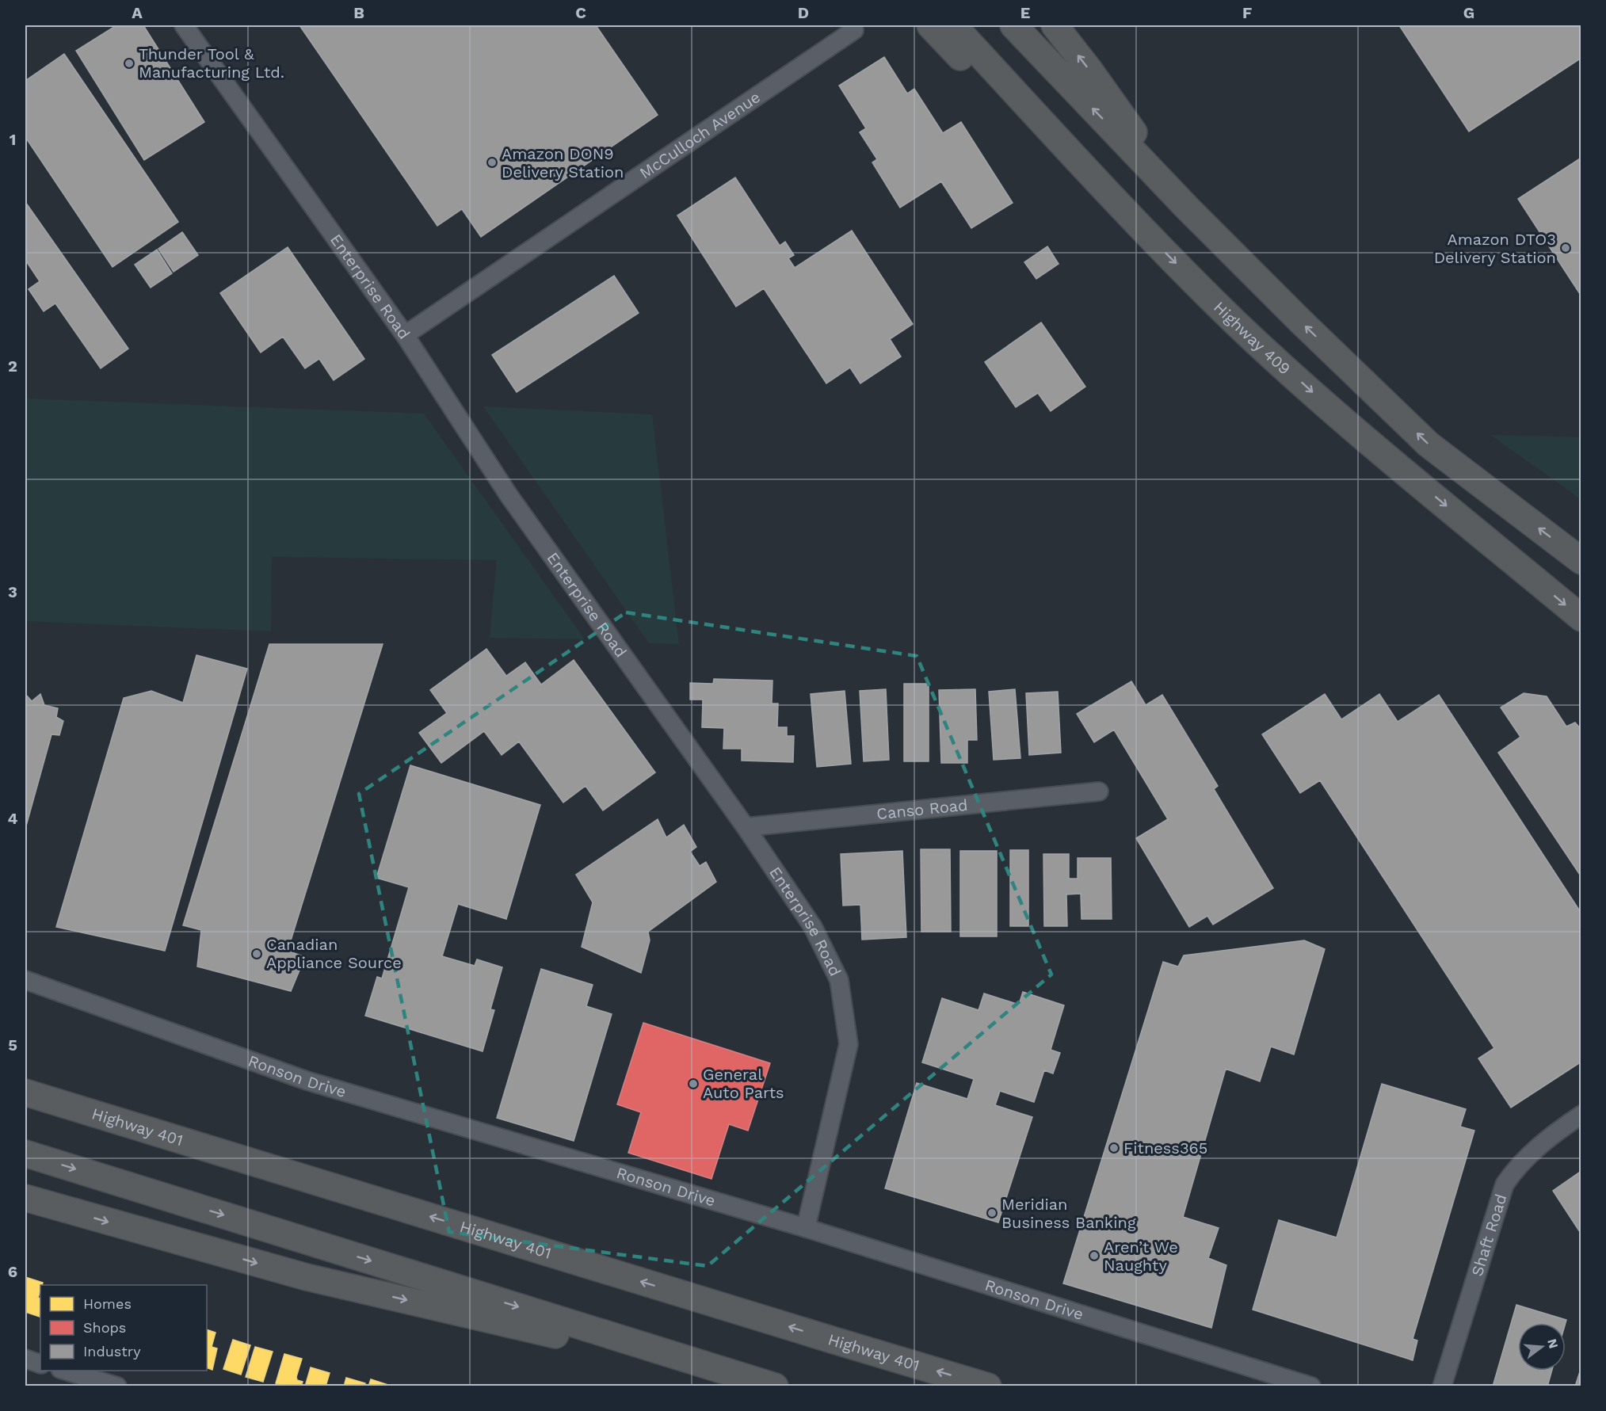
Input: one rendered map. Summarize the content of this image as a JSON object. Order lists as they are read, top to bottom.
{
  "streets": {
    "highway": ["Highway 409", "Highway 401"],
    "street": [
      "McCulloch Avenue",
      "Enterprise Road",
      "Canso Road",
      "Ronson Drive",
      "Shaft Road"
    ]
  },
  "crossings": [
    ["McCulloch Avenue", "Enterprise Road"],
    ["Enterprise Road", "Canso Road"],
    ["Enterprise Road", "Ronson Drive"]
  ],
  "places": [
    "Thunder Tool & Manufacturing Ltd.",
    "Amazon DON9 Delivery Station",
    "Amazon DTO3 Delivery Station",
    "Canadian Appliance Source",
    "General Auto Parts",
    "Fitness365",
    "Meridian Business Banking",
    "Aren’t We Naughty"
  ],
  "legend": ["Homes", "Shops", "Industry"],
  "north": "right",
  "grid": {
    "columns": [
      "A",
      "B",
      "C",
      "D",
      "E",
      "F",
      "G"
    ],
    "rows": [
      "1",
      "2",
      "3",
      "4",
      "5",
      "6"
    ]
  }
}
